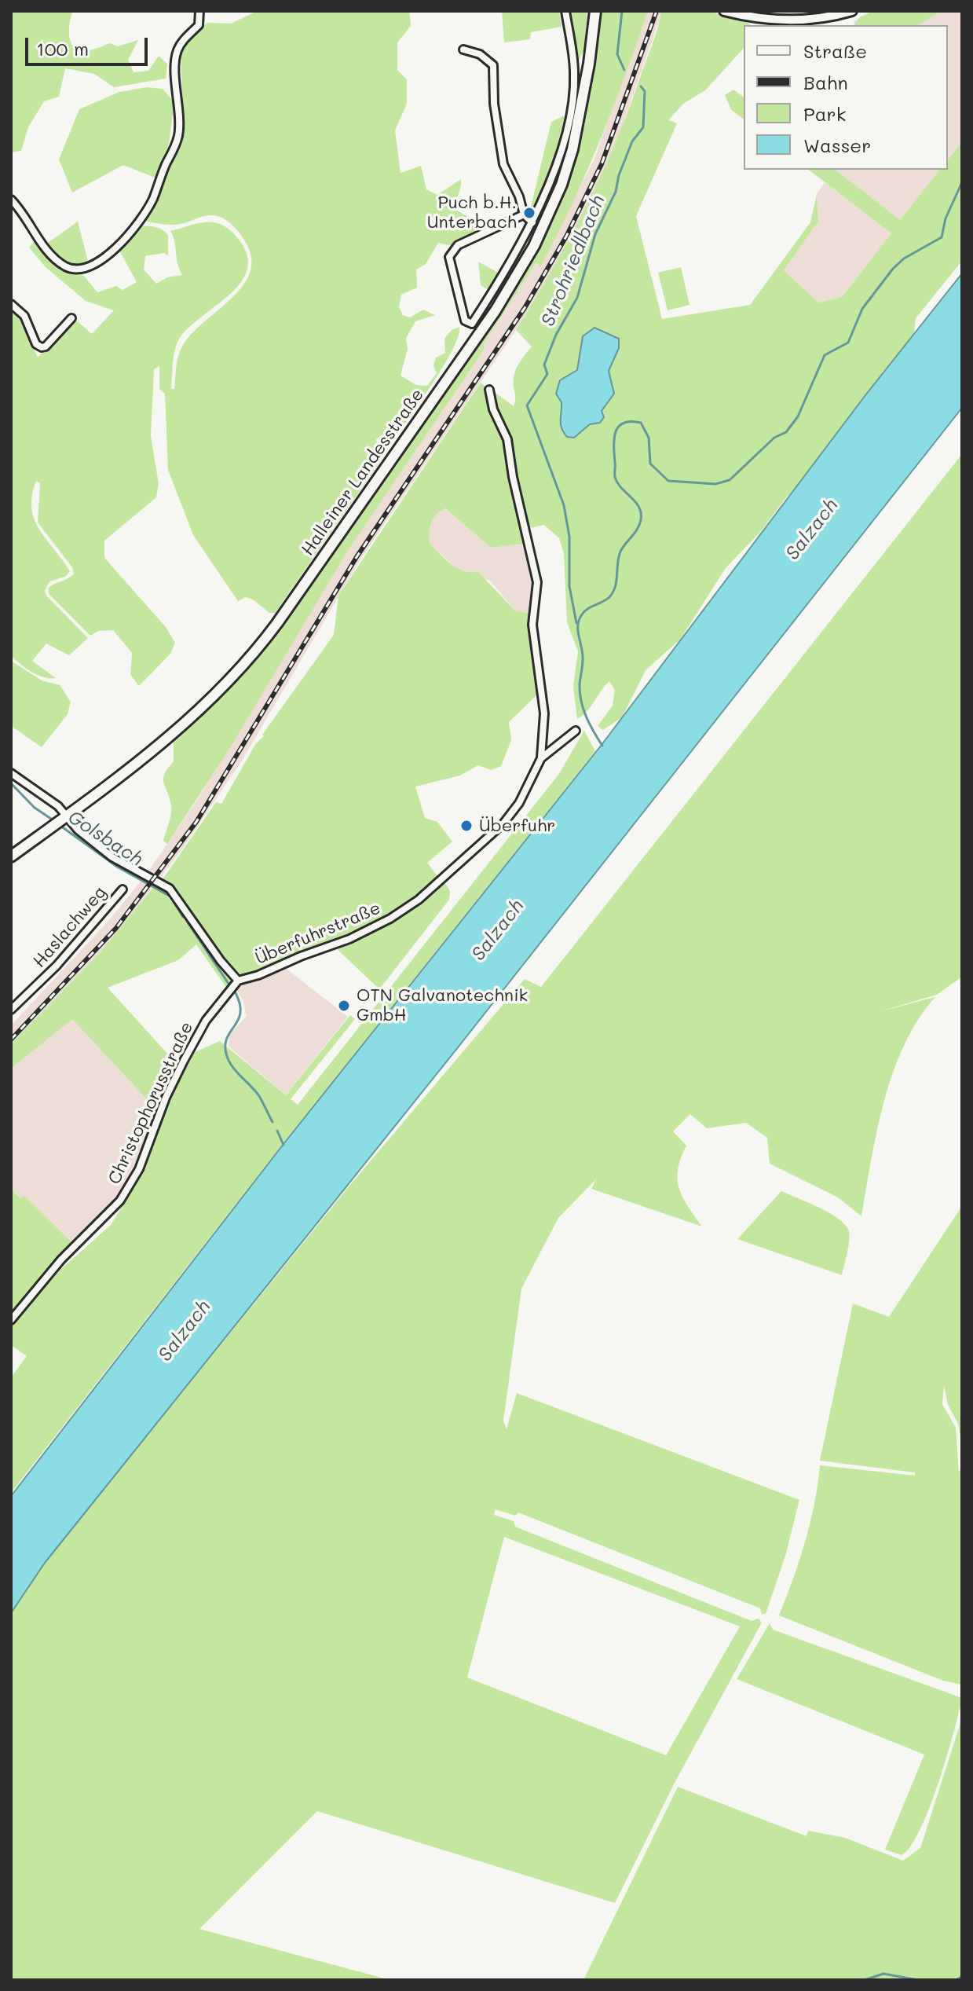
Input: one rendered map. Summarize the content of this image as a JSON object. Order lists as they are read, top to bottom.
{
  "streets": {
    "main road": ["Halleiner Landesstraße"],
    "street": ["Haslachweg", "Überfuhrstraße", "Christophorusstraße"]
  },
  "crossings": [
    ["Halleiner Landesstraße", "Überfuhrstraße"],
    ["Überfuhrstraße", "Christophorusstraße"]
  ],
  "water": ["Strohriedlbach", "Salzach", "Golsbach"],
  "places": ["Puch b.H. Unterbach", "Überfuhr", "OTN Galvanotechnik GmbH"],
  "legend": [
    "Straße",
    "Bahn",
    "Park",
    "Wasser"
  ],
  "scale_bar": "100 m"
}
